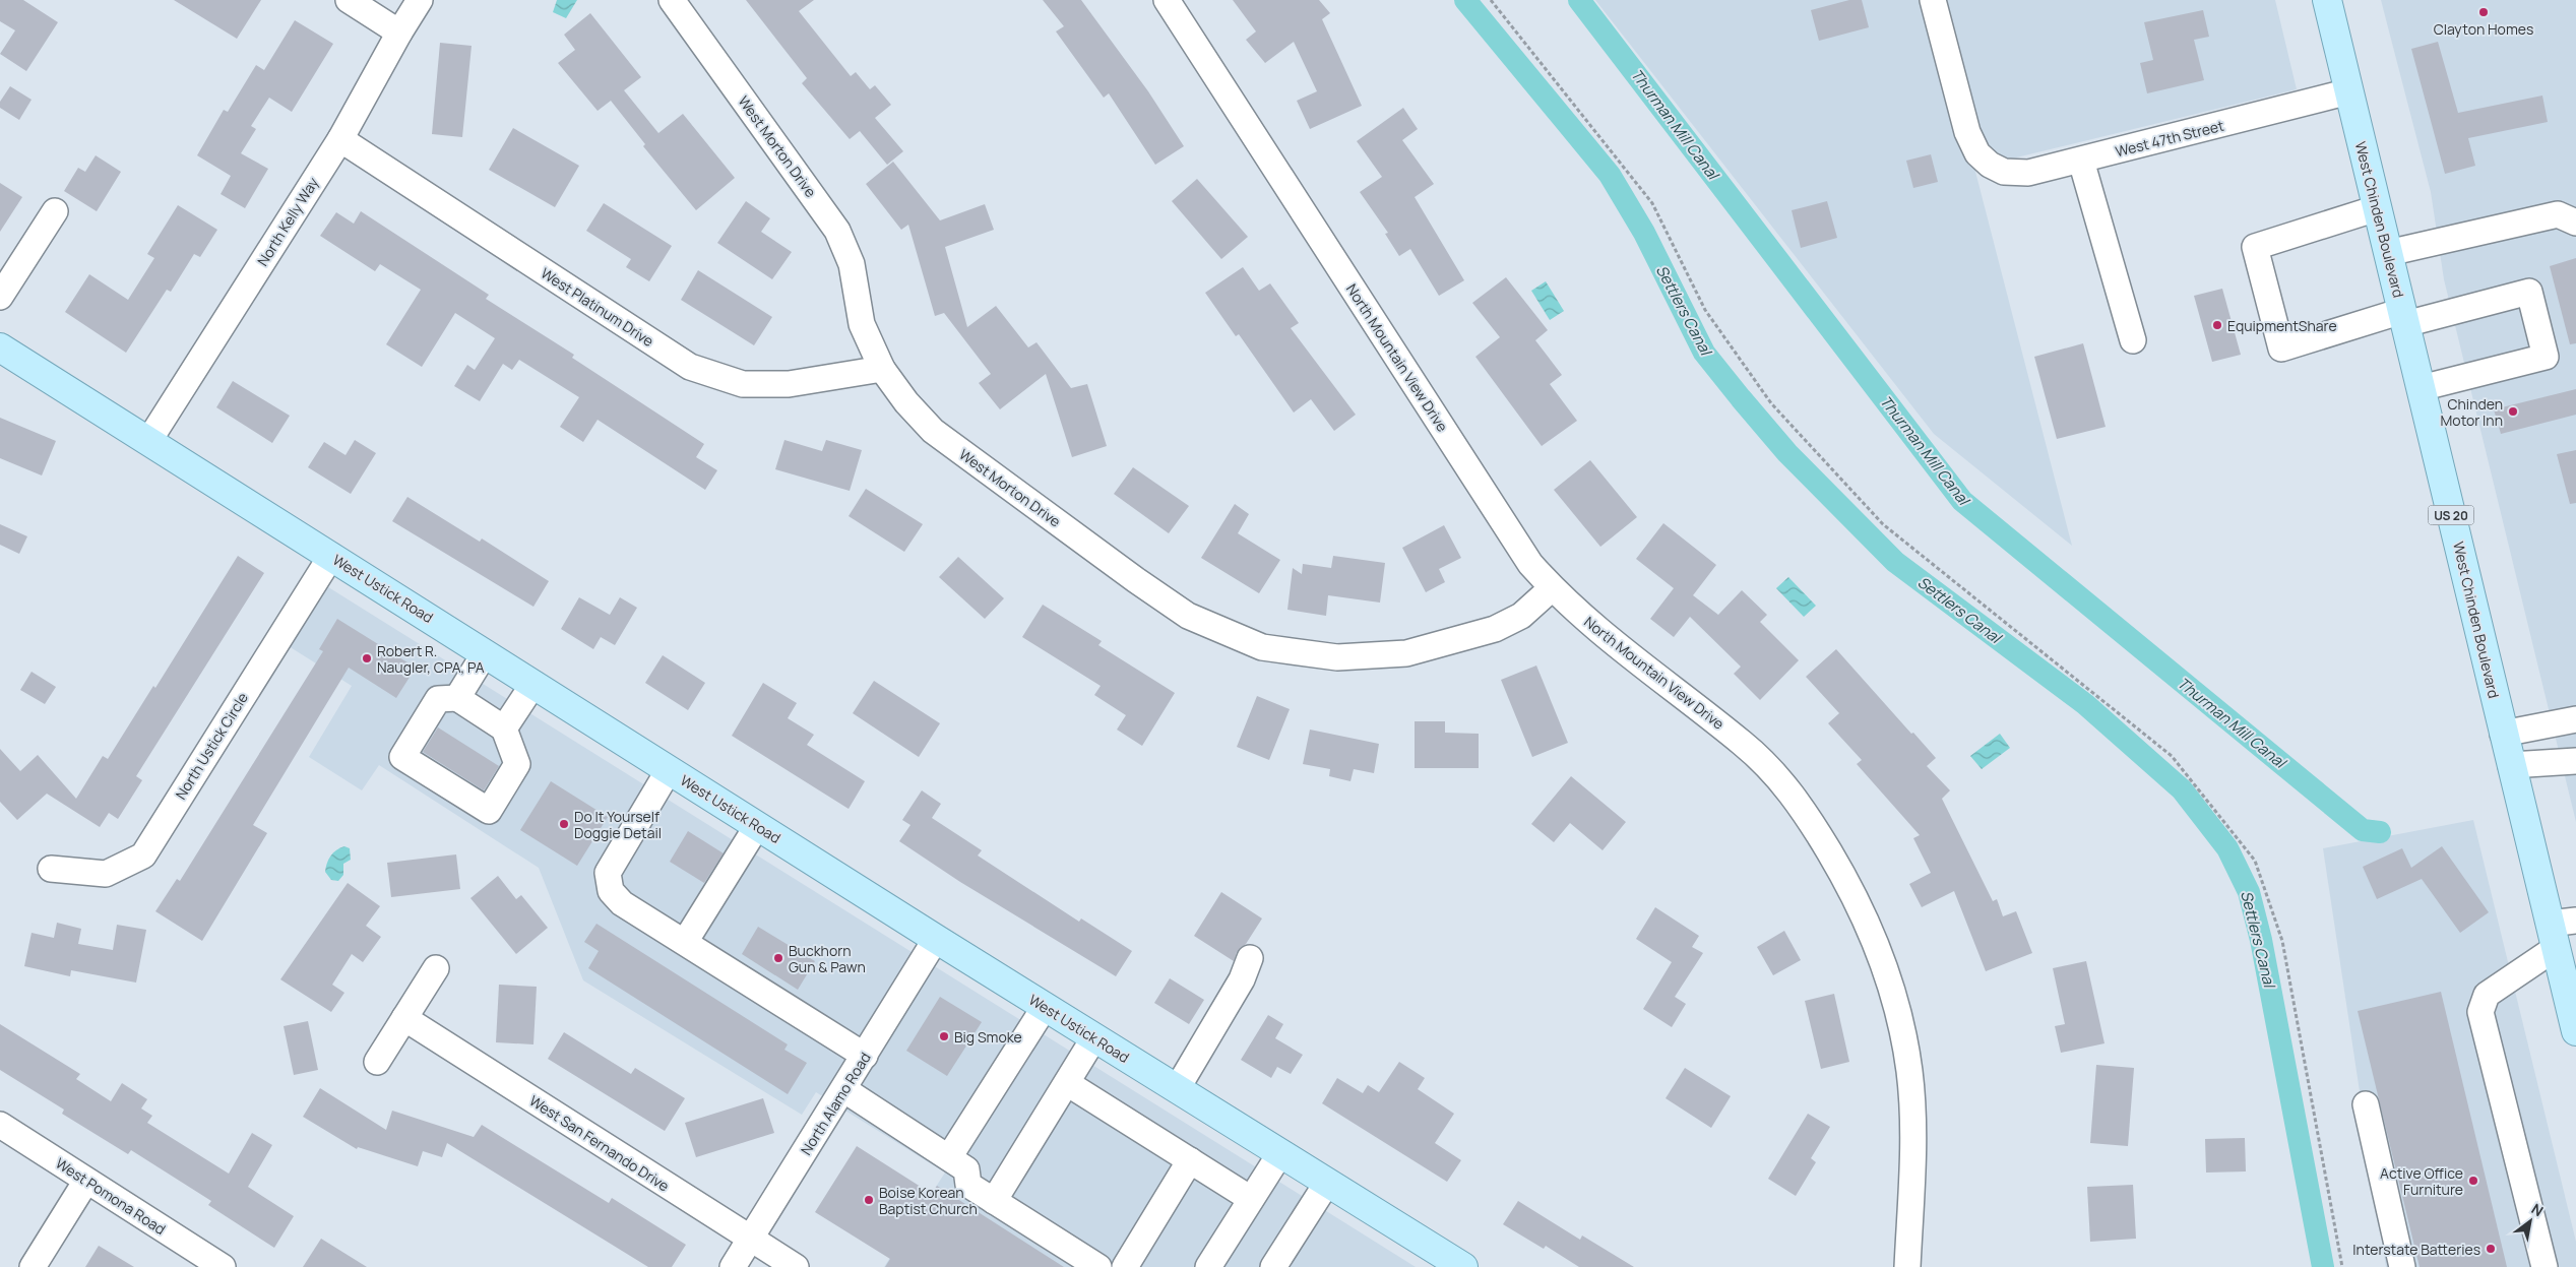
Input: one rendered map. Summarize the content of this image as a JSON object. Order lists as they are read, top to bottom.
{
  "streets": {
    "main road": ["West Chinden Boulevard", "US 20", "West Ustick Road"],
    "street": [
      "West 47th Street",
      "West Morton Drive",
      "North Kelly Way",
      "West Platinum Drive",
      "North Mountain View Drive",
      "North Ustick Circle",
      "North Alamo Road",
      "West San Fernando Drive",
      "West Pomona Road"
    ]
  },
  "crossings": [
    ["West 47th Street", "West Chinden Boulevard"],
    ["West Morton Drive", "West Platinum Drive"],
    ["West Morton Drive", "North Mountain View Drive"],
    ["North Kelly Way", "West Platinum Drive"],
    ["North Kelly Way", "West Ustick Road"],
    ["West Ustick Road", "North Ustick Circle"],
    ["West Ustick Road", "North Alamo Road"],
    ["North Alamo Road", "West San Fernando Drive"]
  ],
  "water": ["Thurman Mill Canal", "Settlers Canal"],
  "places": [
    "Clayton Homes",
    "EquipmentShare",
    "Chinden Motor Inn",
    "Robert R. Naugler, CPA, PA",
    "Do It Yourself Doggie Detail",
    "Buckhorn Gun & Pawn",
    "Big Smoke",
    "Active Office Furniture",
    "Boise Korean Baptist Church",
    "Interstate Batteries"
  ],
  "north": "top right"
}
